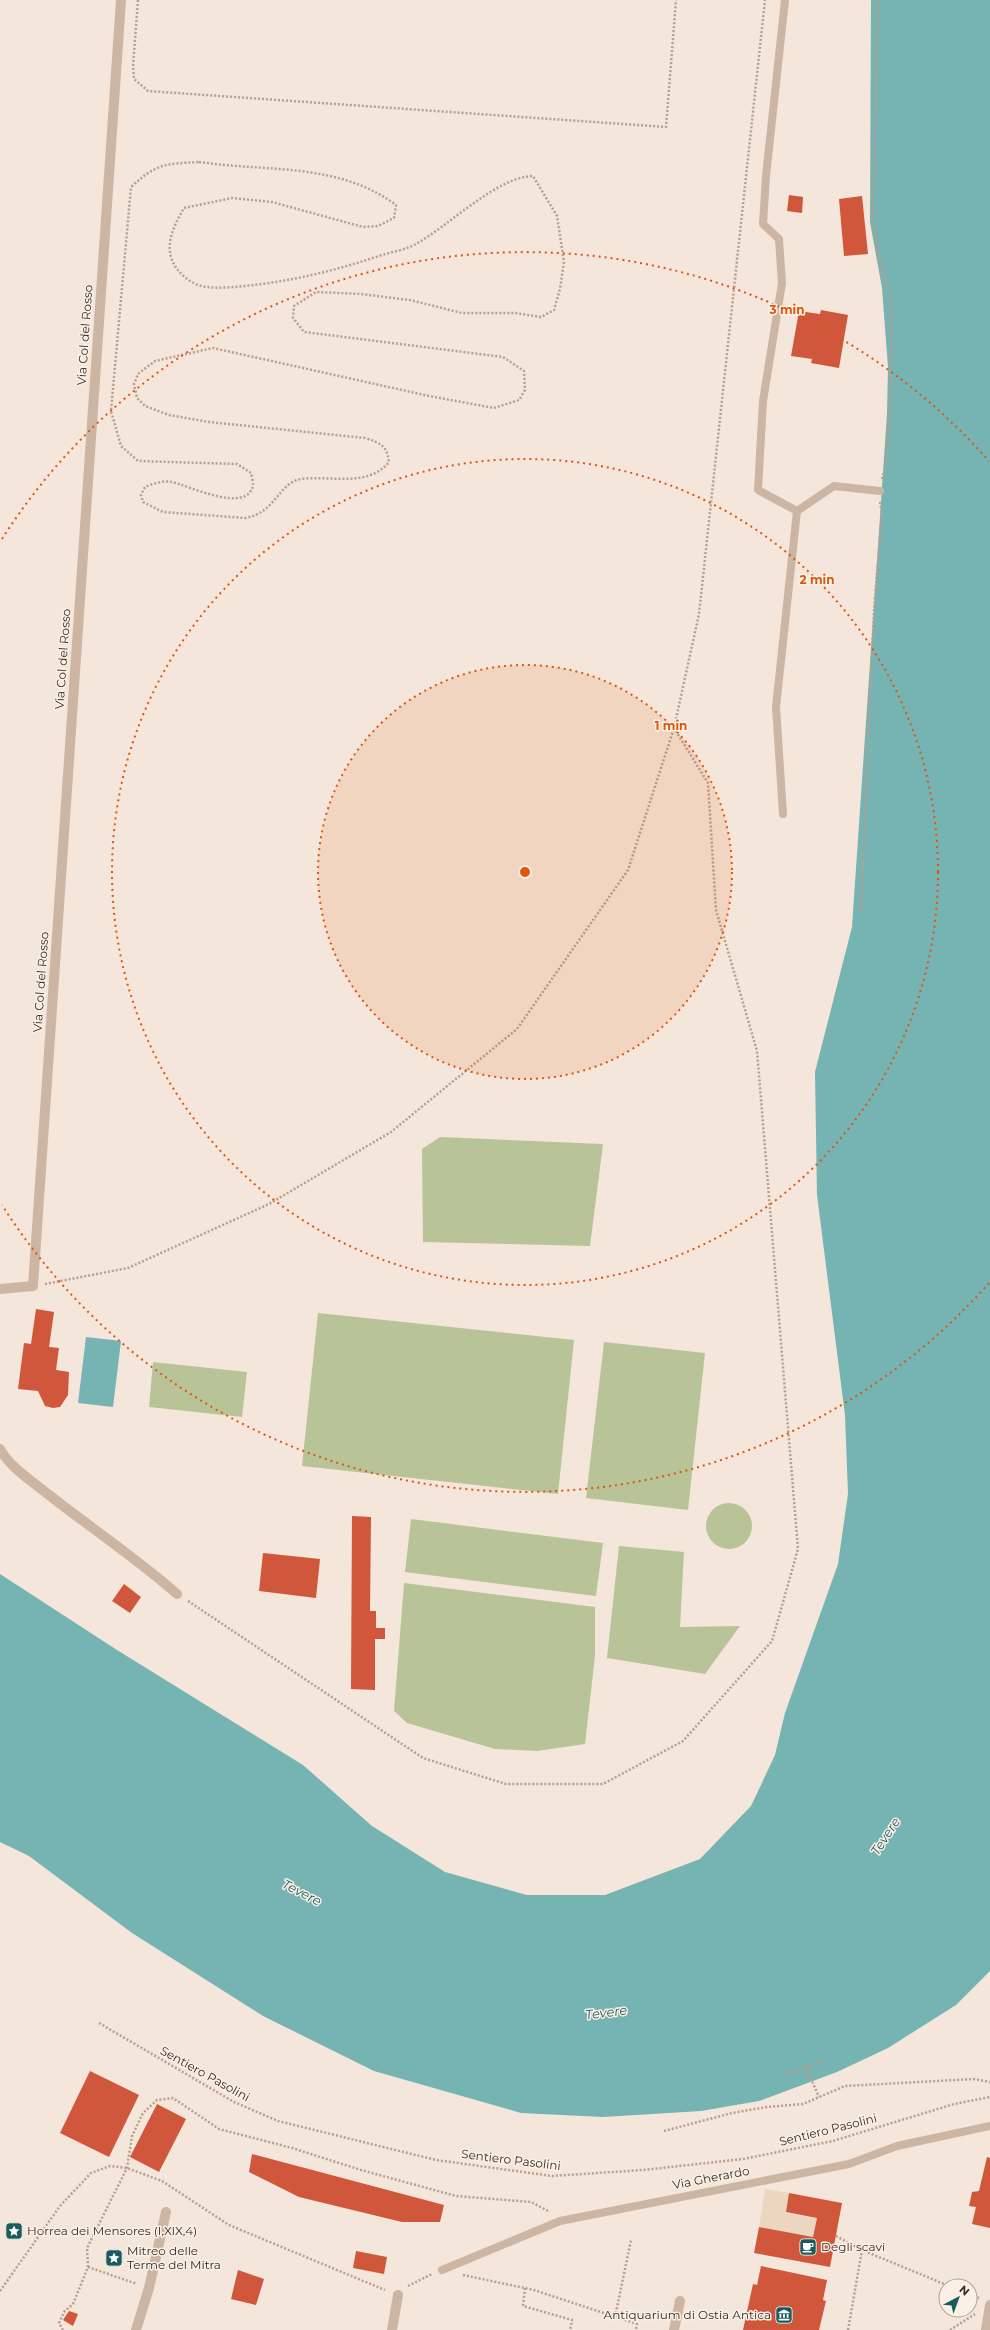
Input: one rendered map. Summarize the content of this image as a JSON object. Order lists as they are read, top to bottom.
{
  "streets": {
    "street": ["Via Col del Rosso"],
    "lane": ["Via Gherardo"],
    "path": ["Sentiero Pasolini"]
  },
  "water": ["Tevere"],
  "places": {
    "place": ["Horrea dei Mensores (I,XIX,4)", "Mitreo delle Terme del Mitra"],
    "cafe": ["Degli scavi"],
    "museum": ["Antiquarium di Ostia Antica"]
  },
  "north": "top right",
  "rings": ["3 min", "2 min", "1 min"]
}
